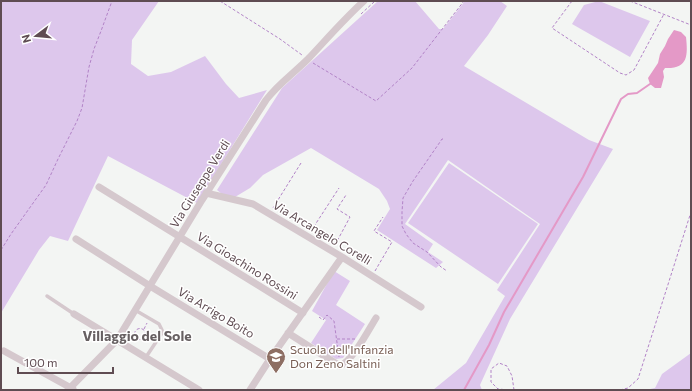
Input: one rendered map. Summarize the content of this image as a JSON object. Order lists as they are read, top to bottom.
{
  "streets": {
    "street": [
      "Via Giuseppe Verdi",
      "Via Arcangelo Corelli",
      "Via Gioachino Rossini",
      "Via Arrigo Boito"
    ]
  },
  "crossings": [
    ["Via Giuseppe Verdi", "Via Arcangelo Corelli"],
    ["Via Giuseppe Verdi", "Via Gioachino Rossini"],
    ["Via Giuseppe Verdi", "Via Arrigo Boito"]
  ],
  "districts": ["Villaggio del Sole"],
  "places": {
    "school or university": ["Scuola dell'Infanzia Don Zeno Saltini"]
  },
  "scale_bar": "100 m",
  "north": "left"
}
